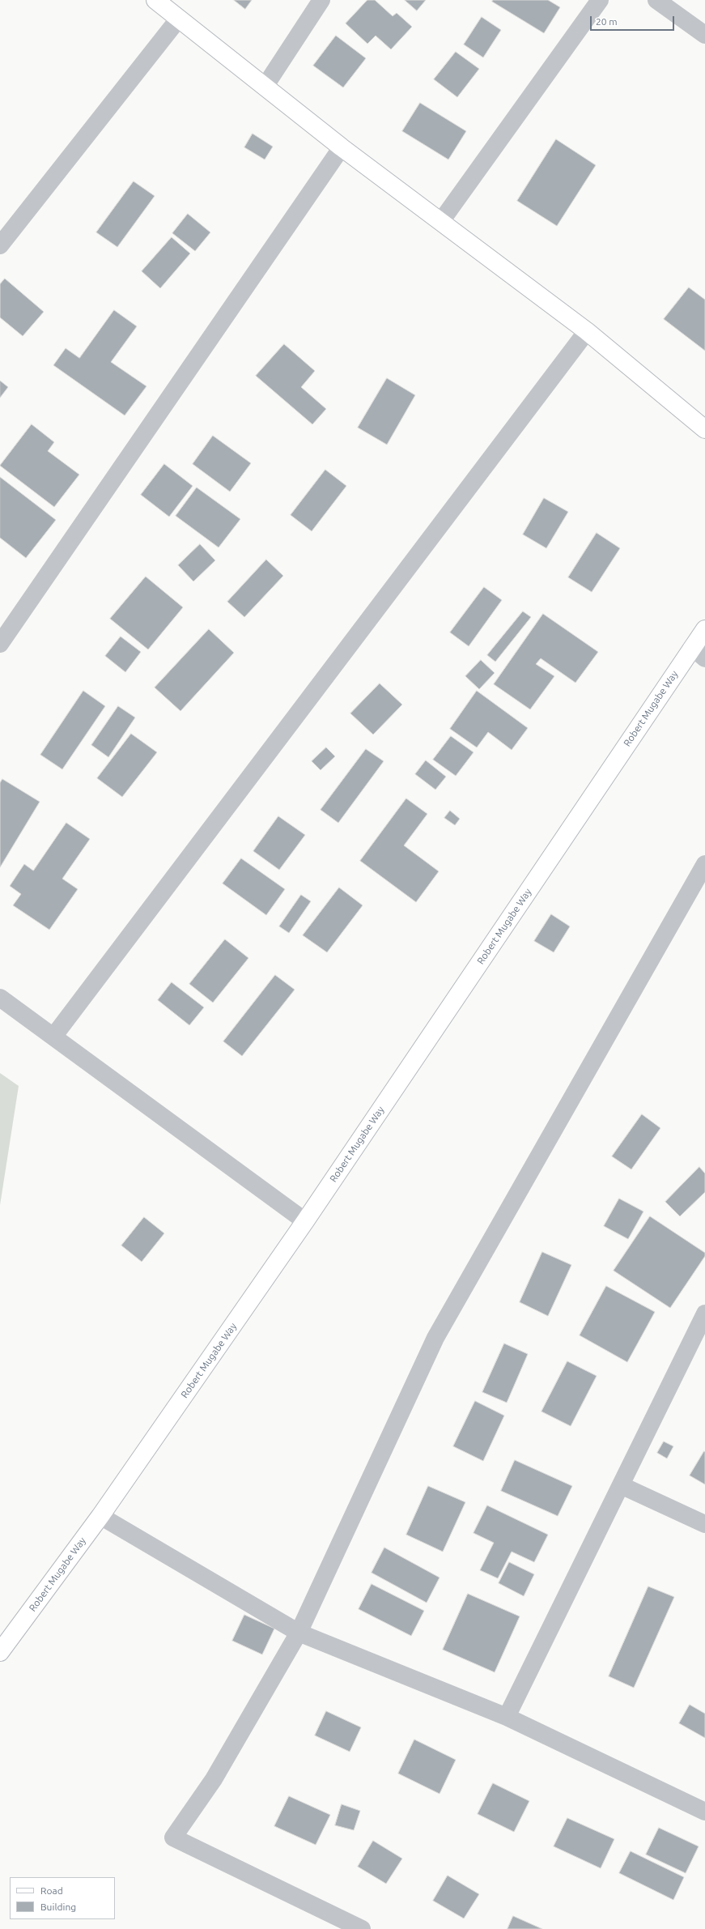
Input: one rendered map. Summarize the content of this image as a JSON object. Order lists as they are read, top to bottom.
{
  "streets": {
    "street": ["Robert Mugabe Way"]
  },
  "legend": ["Road", "Building"],
  "scale_bar": "20 m"
}
